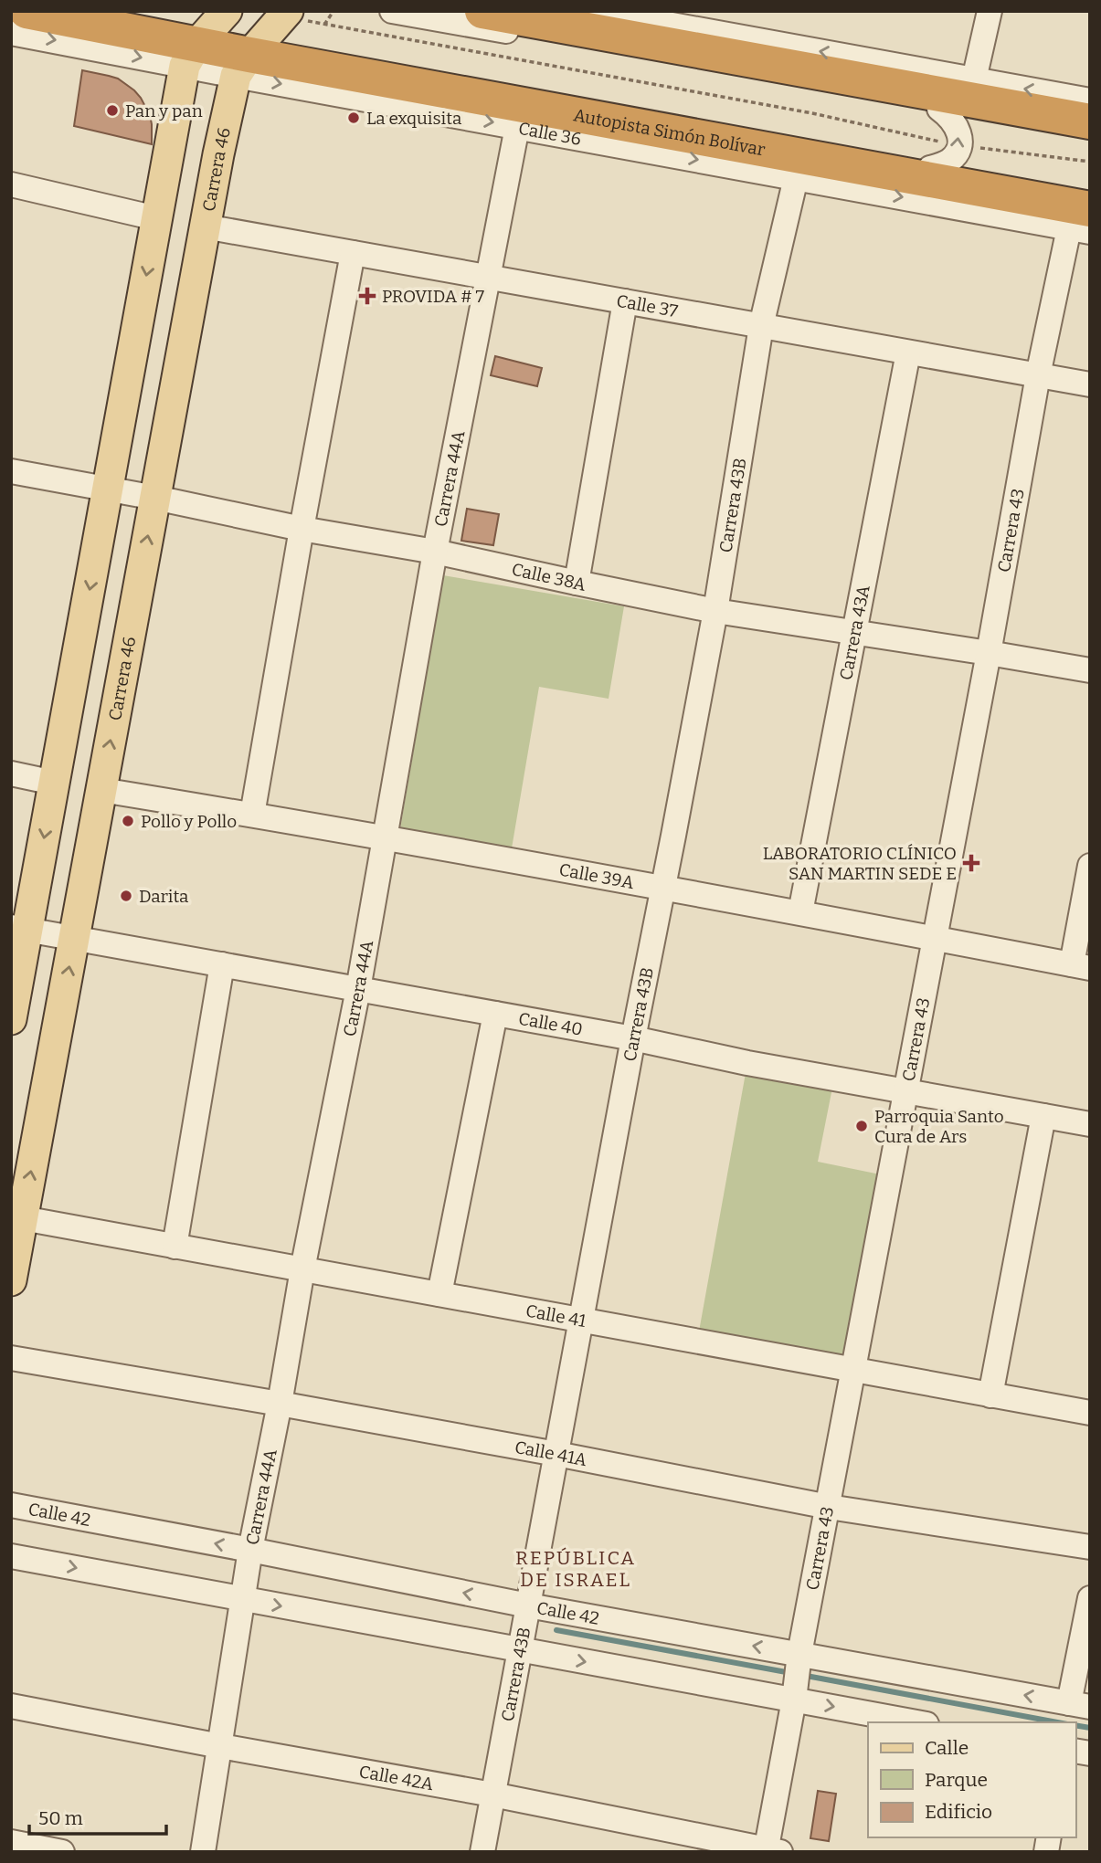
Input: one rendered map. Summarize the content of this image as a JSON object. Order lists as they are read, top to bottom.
{
  "streets": {
    "highway": ["Autopista Simón Bolívar"],
    "main road": ["Carrera 46"],
    "street": [
      "Calle 36",
      "Calle 37",
      "Carrera 44A",
      "Carrera 43B",
      "Carrera 43",
      "Calle 38A",
      "Carrera 43A",
      "Calle 39A",
      "Calle 40",
      "Calle 41",
      "Calle 41A",
      "Calle 42",
      "Calle 42A"
    ]
  },
  "crossings": [
    ["Autopista Simón Bolívar", "Calle 36"],
    ["Autopista Simón Bolívar", "Carrera 46"],
    ["Autopista Simón Bolívar", "Carrera 43"],
    ["Calle 36", "Carrera 46"],
    ["Calle 36", "Carrera 44A"],
    ["Calle 36", "Carrera 43B"],
    ["Calle 36", "Carrera 43"],
    ["Carrera 46", "Calle 37"],
    ["Carrera 46", "Calle 38A"],
    ["Carrera 46", "Calle 39A"],
    ["Carrera 46", "Calle 40"],
    ["Carrera 46", "Calle 41"],
    ["Calle 37", "Carrera 44A"],
    ["Calle 37", "Carrera 43B"],
    ["Calle 37", "Carrera 43"],
    ["Calle 37", "Carrera 43A"],
    ["Carrera 44A", "Calle 38A"],
    ["Carrera 44A", "Calle 39A"],
    ["Carrera 44A", "Calle 40"],
    ["Carrera 44A", "Calle 41"],
    ["Carrera 44A", "Calle 41A"],
    ["Carrera 44A", "Calle 42"],
    ["Carrera 44A", "Calle 42A"],
    ["Carrera 43B", "Calle 38A"],
    ["Carrera 43B", "Calle 39A"],
    ["Carrera 43B", "Calle 40"],
    ["Carrera 43B", "Calle 41"],
    ["Carrera 43B", "Calle 41A"],
    ["Carrera 43B", "Calle 42"],
    ["Carrera 43B", "Calle 42A"],
    ["Carrera 43", "Calle 38A"],
    ["Carrera 43", "Calle 39A"],
    ["Carrera 43", "Calle 40"],
    ["Carrera 43", "Calle 41"],
    ["Carrera 43", "Calle 41A"],
    ["Carrera 43", "Calle 42"],
    ["Carrera 43", "Calle 42A"],
    ["Calle 38A", "Carrera 43A"],
    ["Carrera 43A", "Calle 39A"]
  ],
  "districts": ["REPÚBLICA DE ISRAEL"],
  "places": {
    "other": [
      "Pan y pan",
      "La exquisita",
      "Pollo y Pollo",
      "Darita",
      "Parroquia Santo Cura de Ars"
    ],
    "health": ["PROVIDA # 7", "LABORATORIO CLÍNICO SAN MARTIN SEDE E"]
  },
  "legend": ["Calle", "Parque", "Edificio"],
  "scale_bar": "50 m"
}
